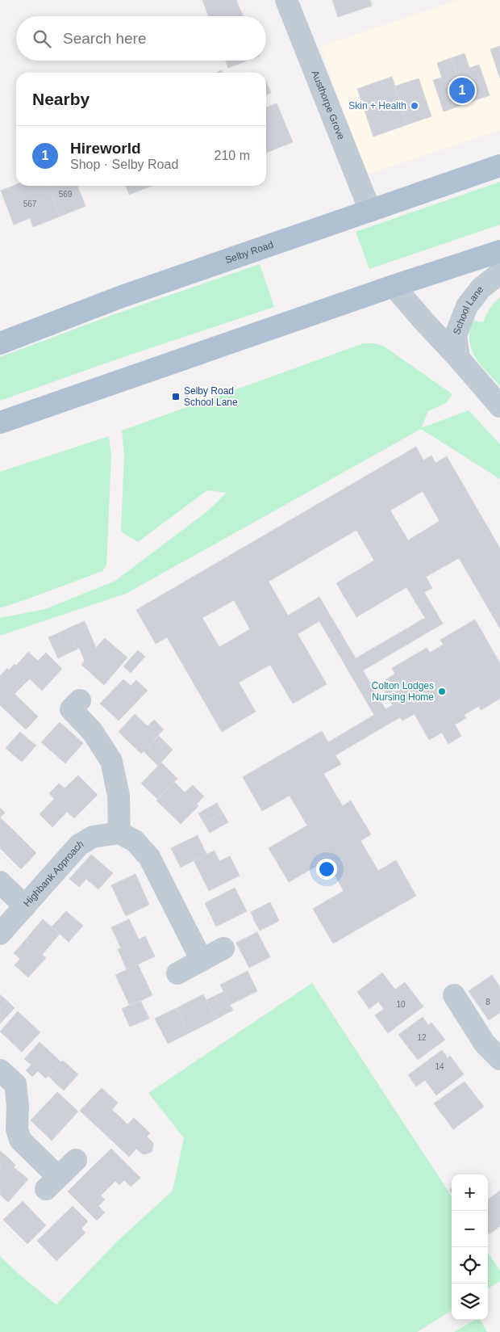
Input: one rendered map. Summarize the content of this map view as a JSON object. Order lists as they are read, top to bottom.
{
  "streets": {
    "main road": ["Selby Road"],
    "street": ["Austhorpe Grove", "School Lane", "Highbank Approach"]
  },
  "crossings": [
    ["Austhorpe Grove", "Selby Road"]
  ],
  "places": {
    "other": ["Skin + Health", "Colton Lodges Nursing Home"],
    "transit": ["Selby Road School Lane"]
  },
  "house_numbers": [
    "569",
    "567",
    "8",
    "10",
    "12",
    "14"
  ],
  "page": {
    "search": "Search here",
    "heading": "Nearby",
    "pins": "1",
    "list": [
      {
        "mark": "1",
        "name": "Hireworld",
        "note": "Shop · Selby Road",
        "value": "210 m"
      }
    ],
    "map_buttons": ["+", "−"]
  }
}
